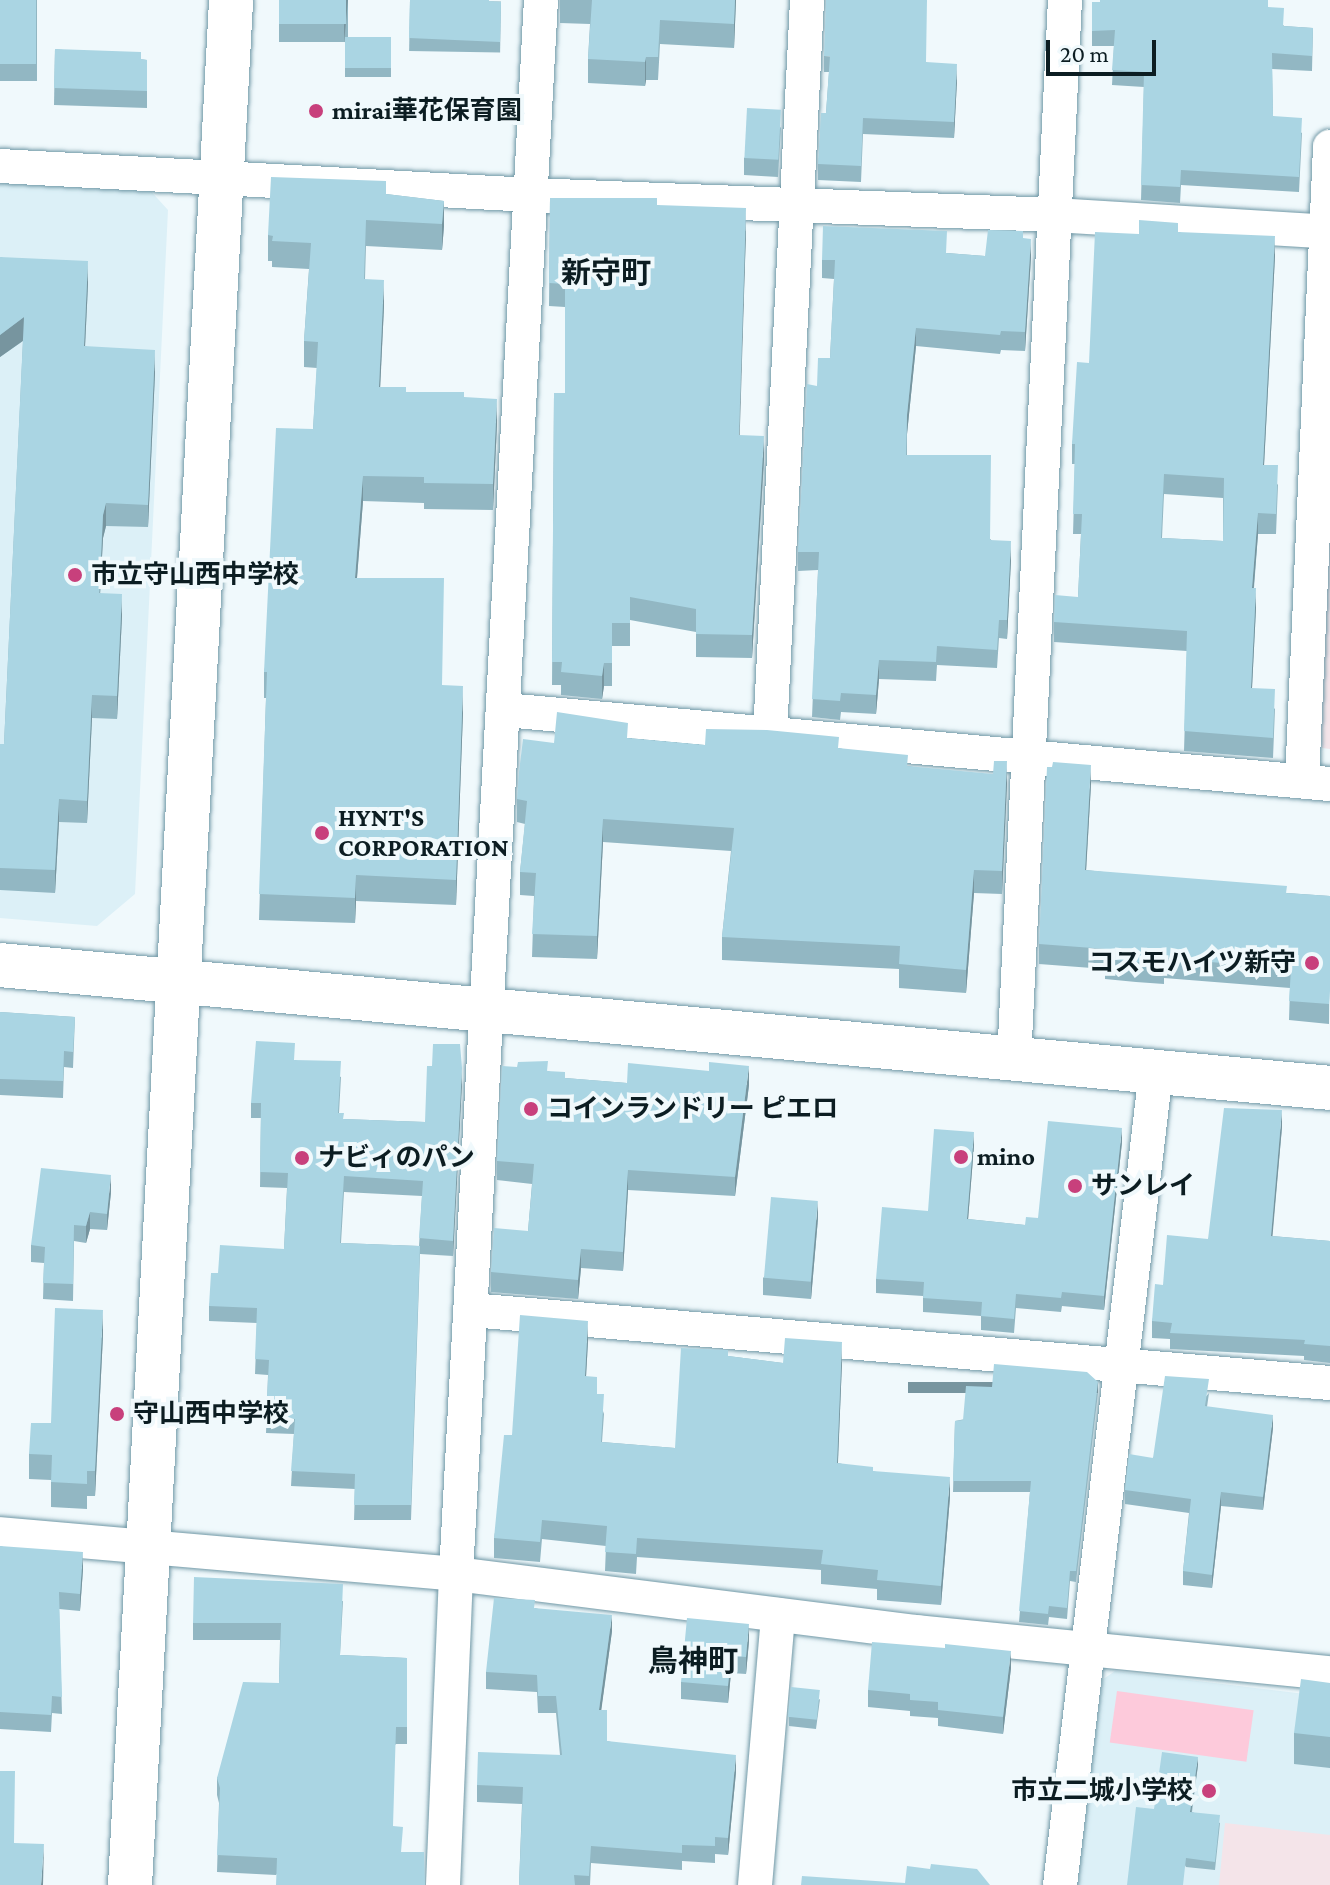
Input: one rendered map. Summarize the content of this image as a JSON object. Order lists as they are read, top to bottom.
{
  "districts": ["新守町", "鳥神町"],
  "places": [
    "mirai華花保育園",
    "市立守山西中学校",
    "HYNT'S CORPORATION",
    "コスモハイツ新守",
    "コインランドリー ピエロ",
    "mino",
    "ナビィのパン",
    "サンレイ",
    "守山西中学校",
    "市立二城小学校"
  ],
  "scale_bar": "20 m"
}
